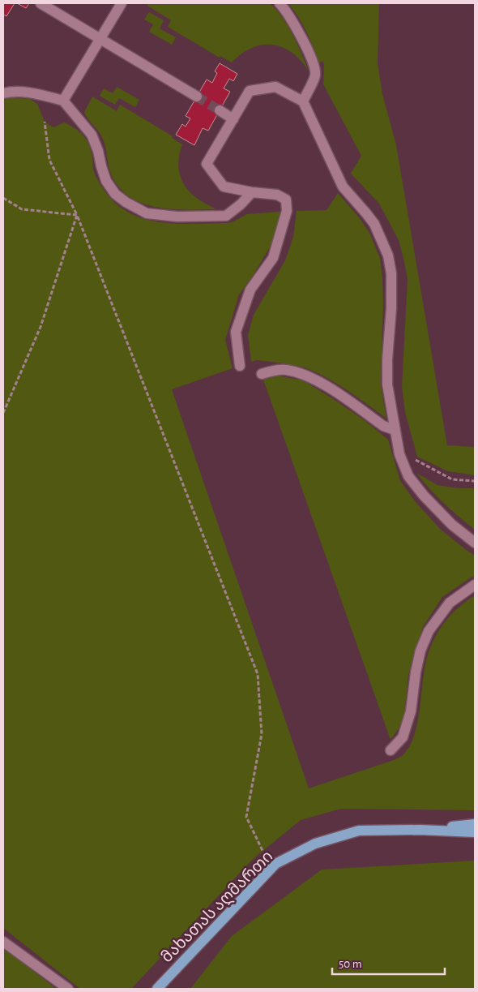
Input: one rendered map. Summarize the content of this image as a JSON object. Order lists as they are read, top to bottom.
{
  "streets": {
    "main road": ["მახათას აღმართი"]
  },
  "scale_bar": "50 m"
}
